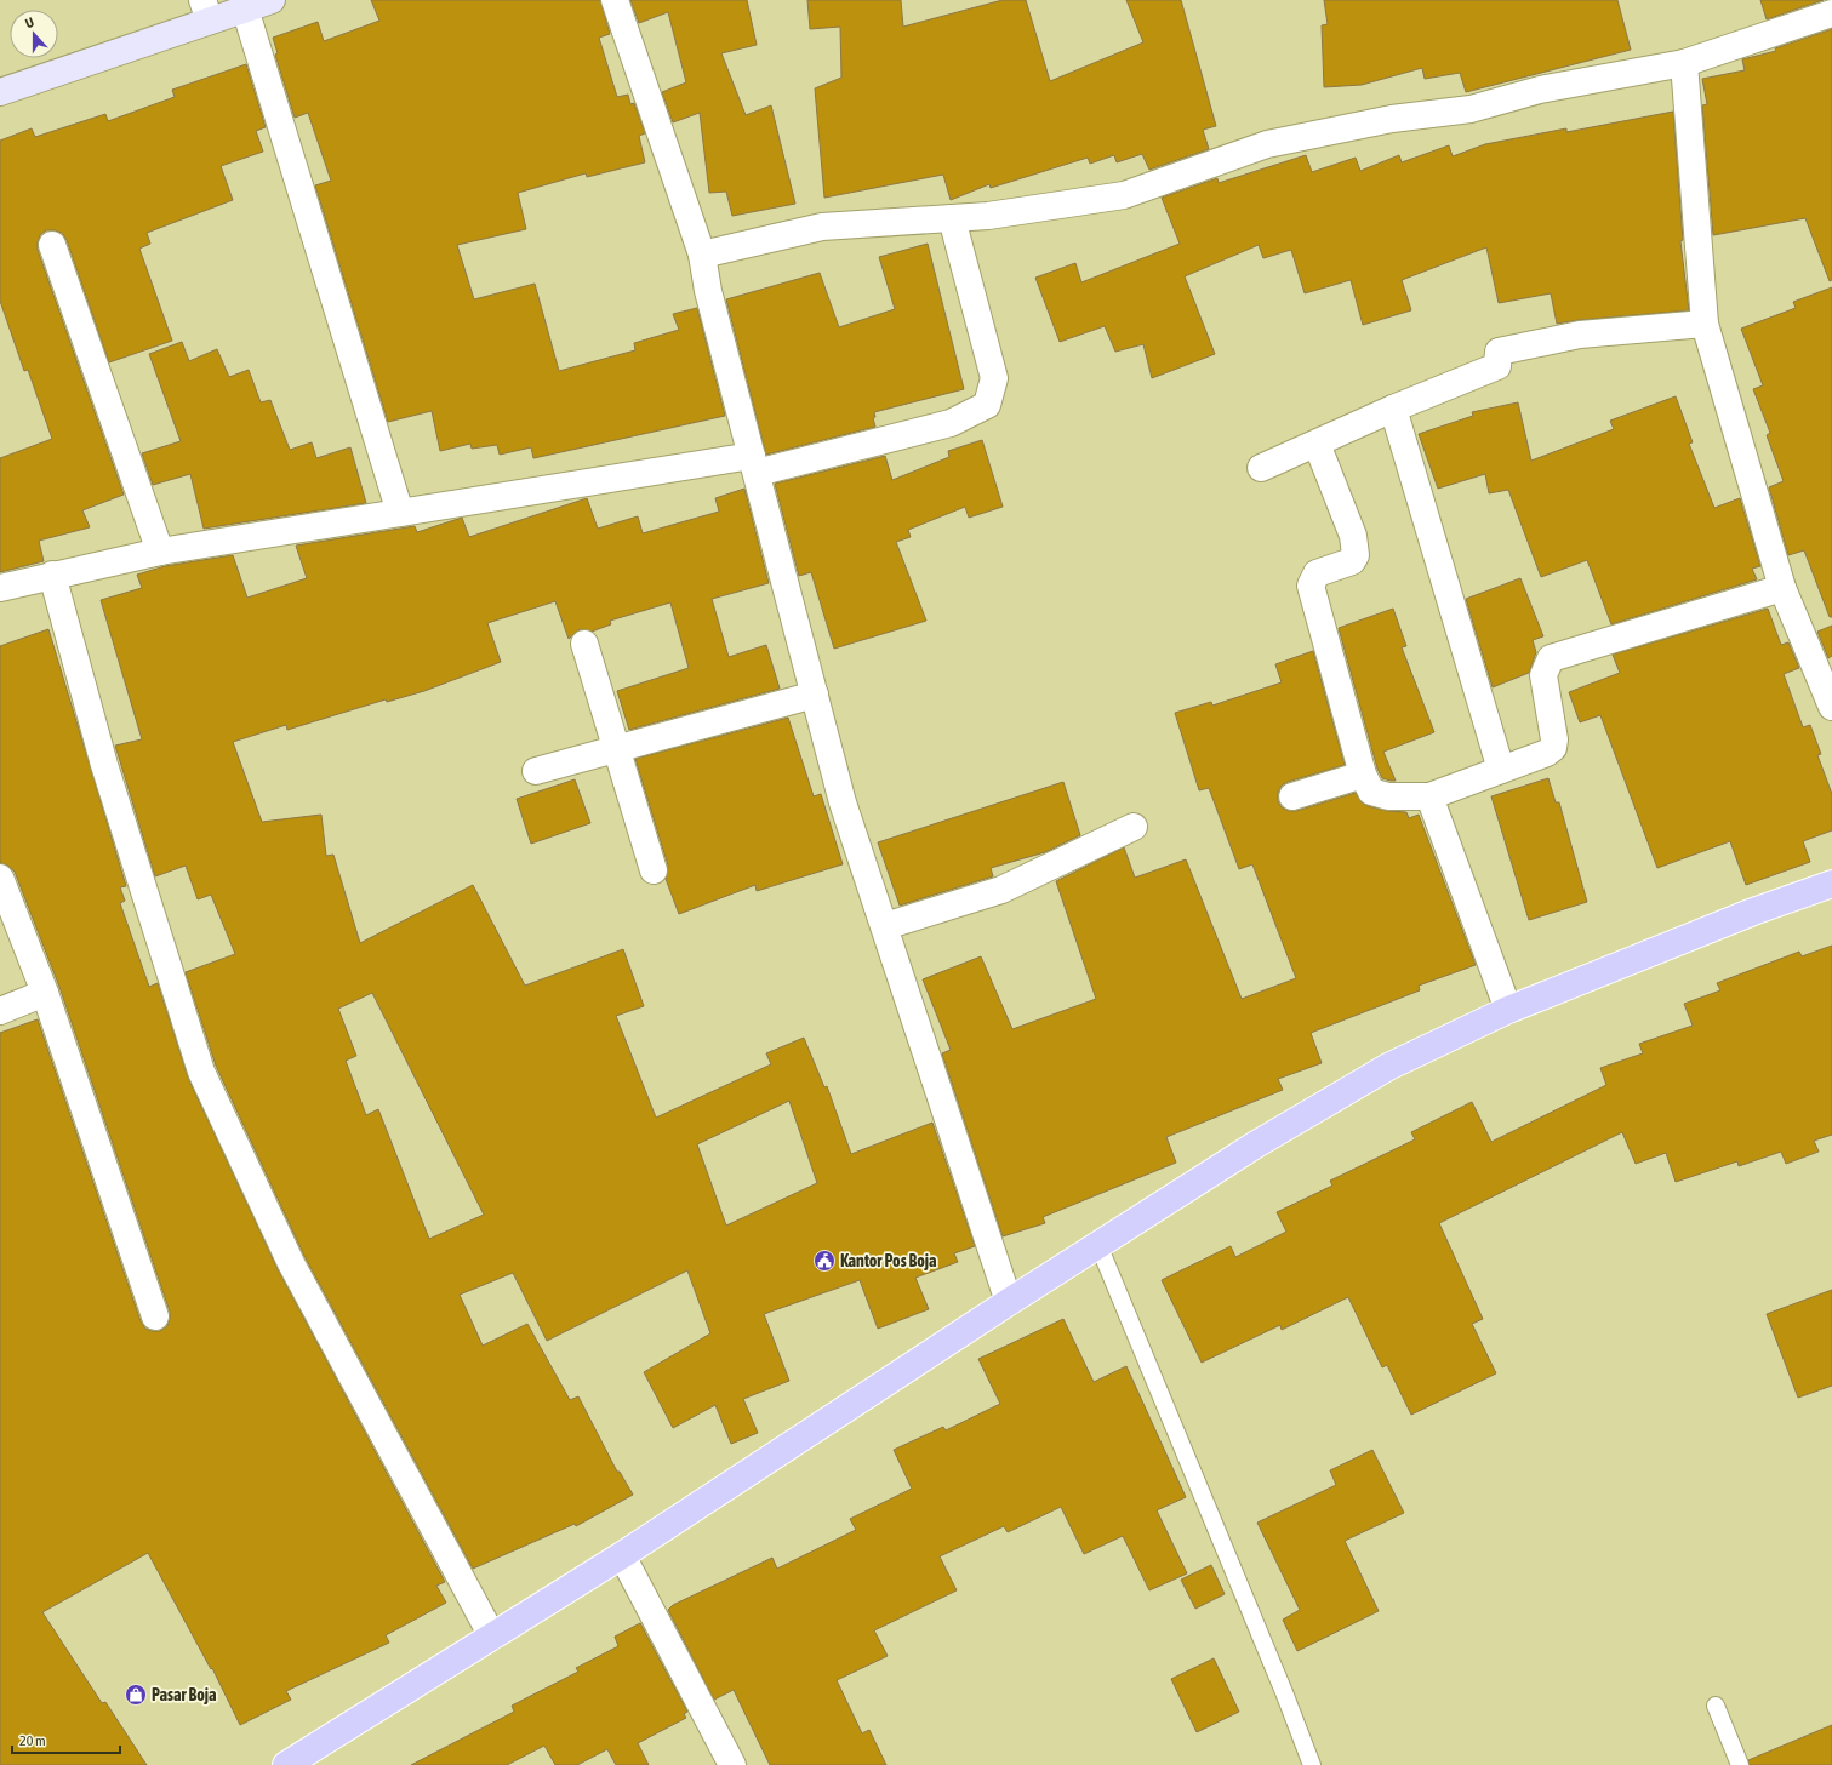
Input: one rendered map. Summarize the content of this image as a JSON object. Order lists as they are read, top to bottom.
{
  "places": {
    "public building": ["Kantor Pos Boja"],
    "shop": ["Pasar Boja"]
  },
  "scale_bar": "20 m",
  "north": "top"
}
